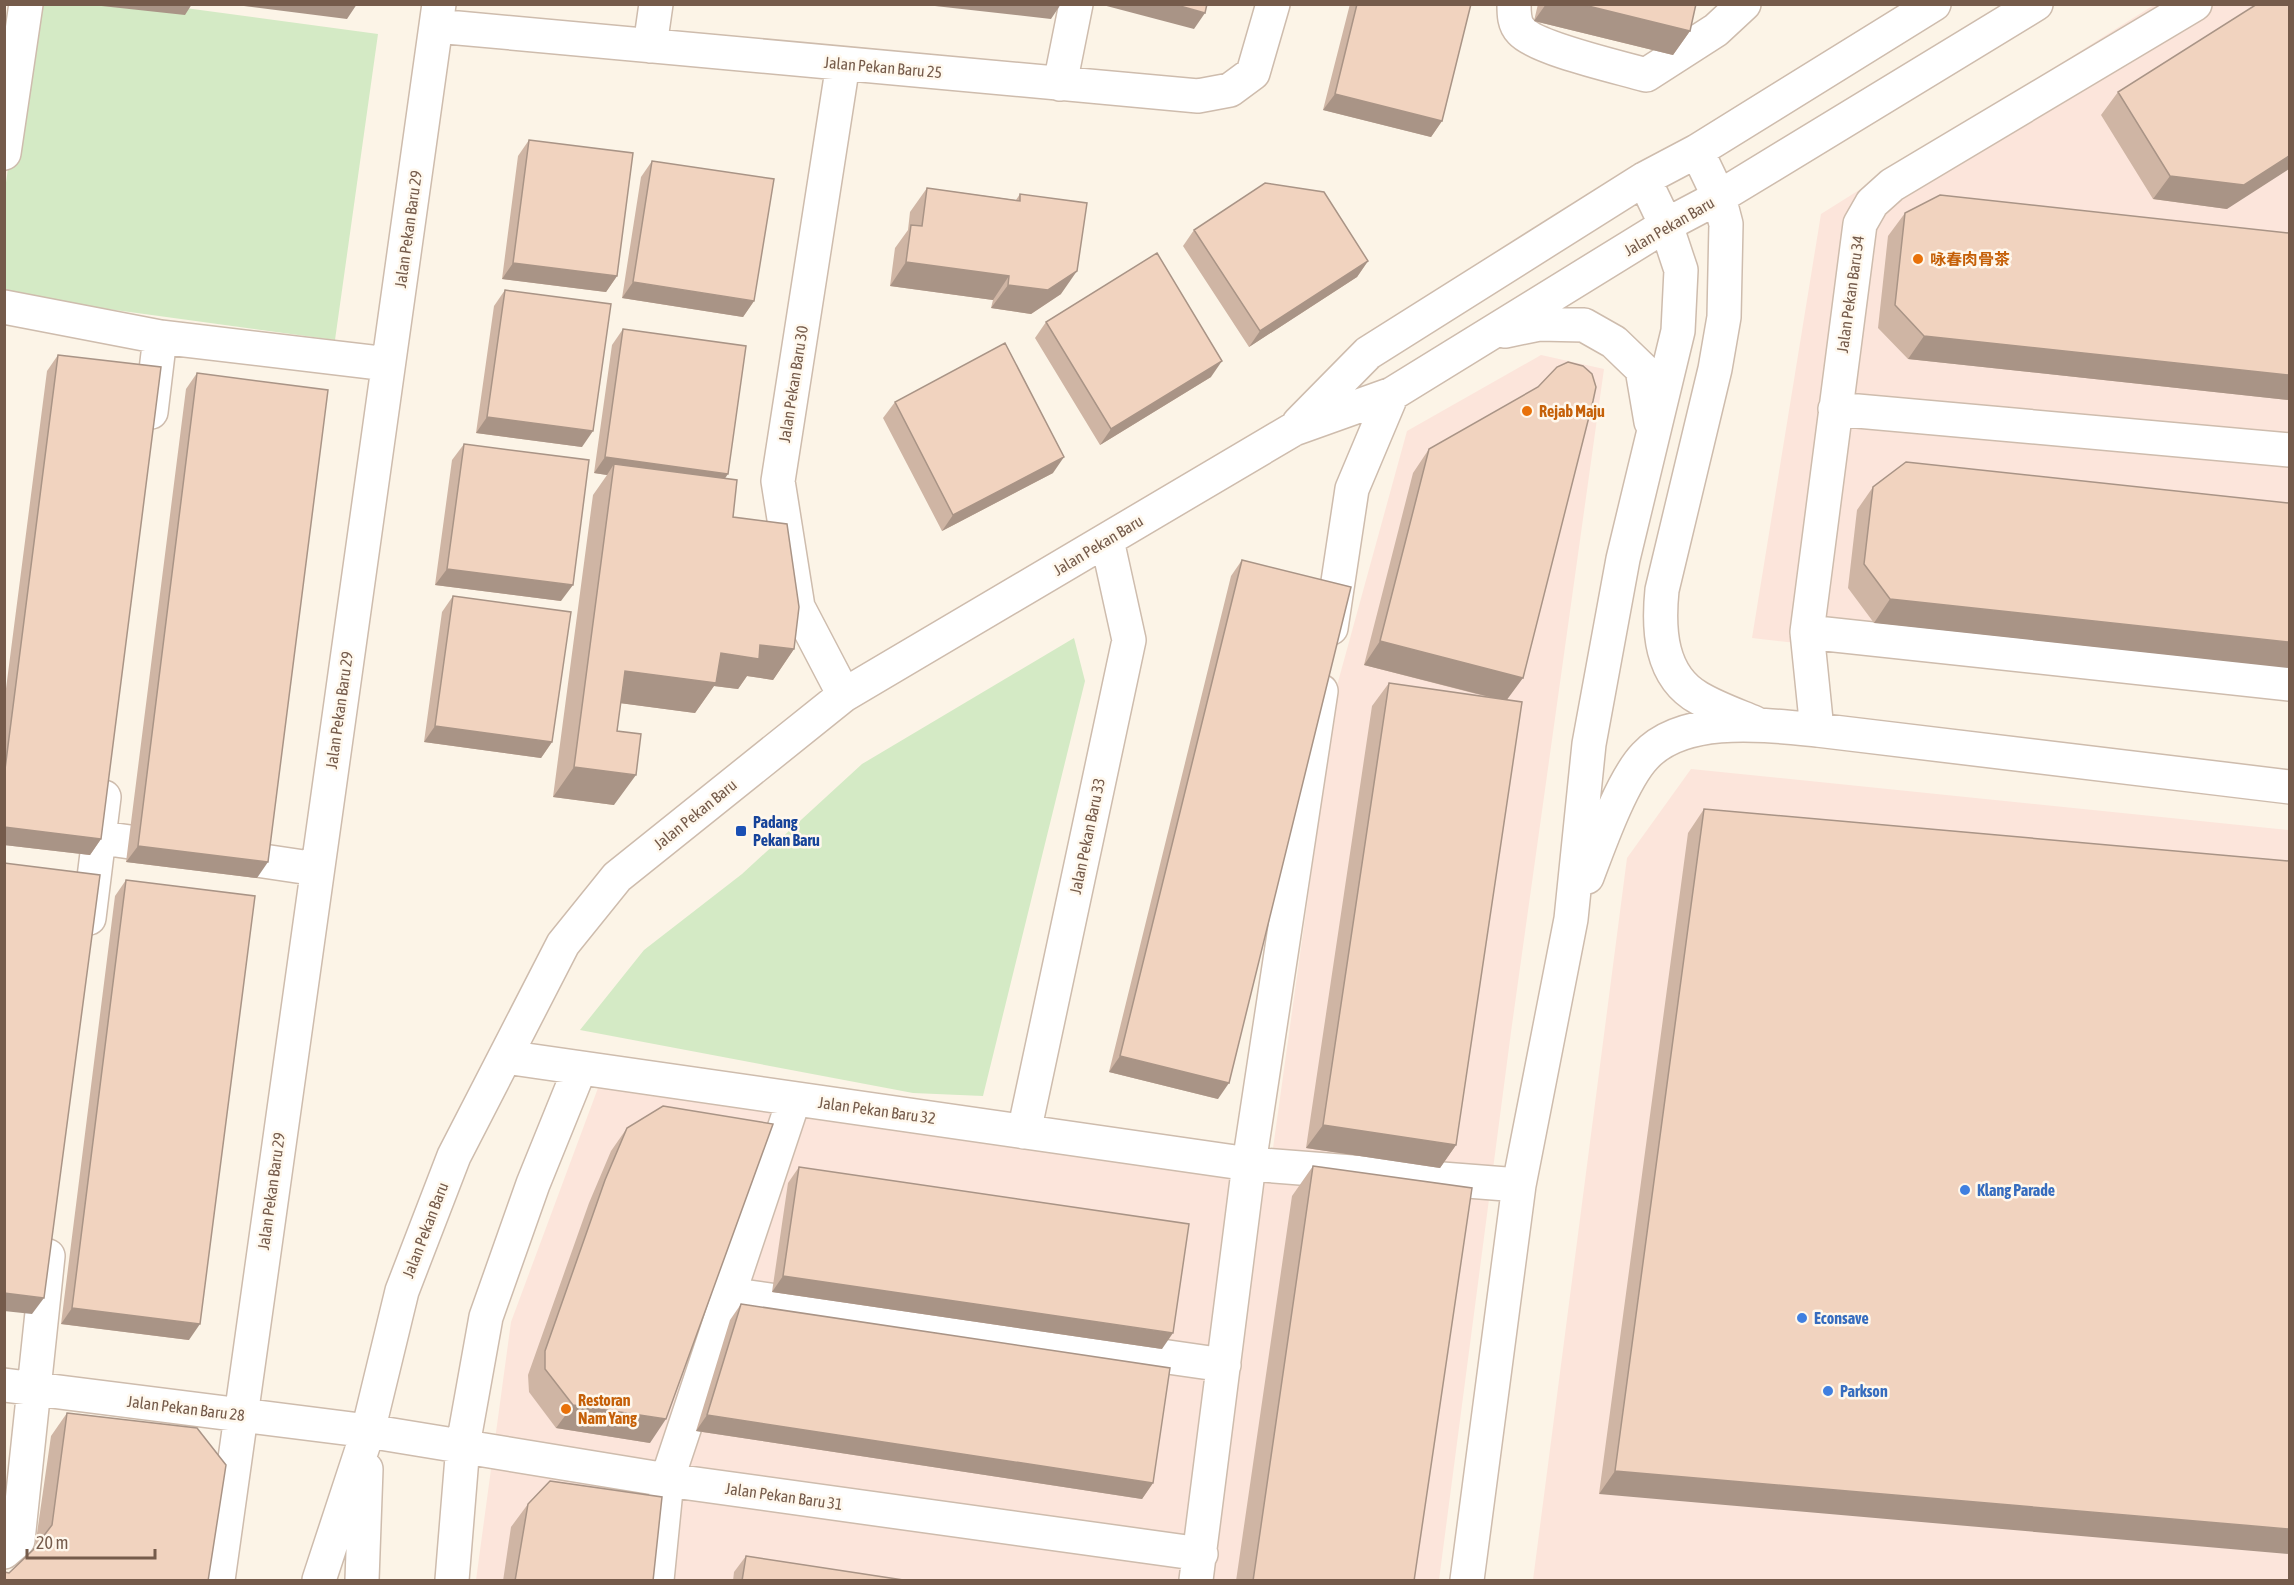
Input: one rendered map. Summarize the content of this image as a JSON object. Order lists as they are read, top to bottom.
{
  "streets": {
    "street": [
      "Jalan Pekan Baru 25",
      "Jalan Pekan Baru",
      "Jalan Pekan Baru 29",
      "Jalan Pekan Baru 34",
      "Jalan Pekan Baru 30",
      "Jalan Pekan Baru 33",
      "Jalan Pekan Baru 32",
      "Jalan Pekan Baru 28",
      "Jalan Pekan Baru 31"
    ]
  },
  "crossings": [
    ["Jalan Pekan Baru 25", "Jalan Pekan Baru 29"],
    ["Jalan Pekan Baru 25", "Jalan Pekan Baru 30"],
    ["Jalan Pekan Baru", "Jalan Pekan Baru 30"],
    ["Jalan Pekan Baru", "Jalan Pekan Baru 33"],
    ["Jalan Pekan Baru", "Jalan Pekan Baru 32"],
    ["Jalan Pekan Baru", "Jalan Pekan Baru 28"],
    ["Jalan Pekan Baru", "Jalan Pekan Baru 31"],
    ["Jalan Pekan Baru 29", "Jalan Pekan Baru 28"],
    ["Jalan Pekan Baru 33", "Jalan Pekan Baru 32"],
    ["Jalan Pekan Baru 28", "Jalan Pekan Baru 31"]
  ],
  "places": {
    "other": [
      "咏春肉骨茶",
      "Rejab Maju",
      "Klang Parade",
      "Econsave",
      "Parkson",
      "Restoran Nam Yang"
    ],
    "transit": ["Padang Pekan Baru"]
  },
  "scale_bar": "20 m"
}
